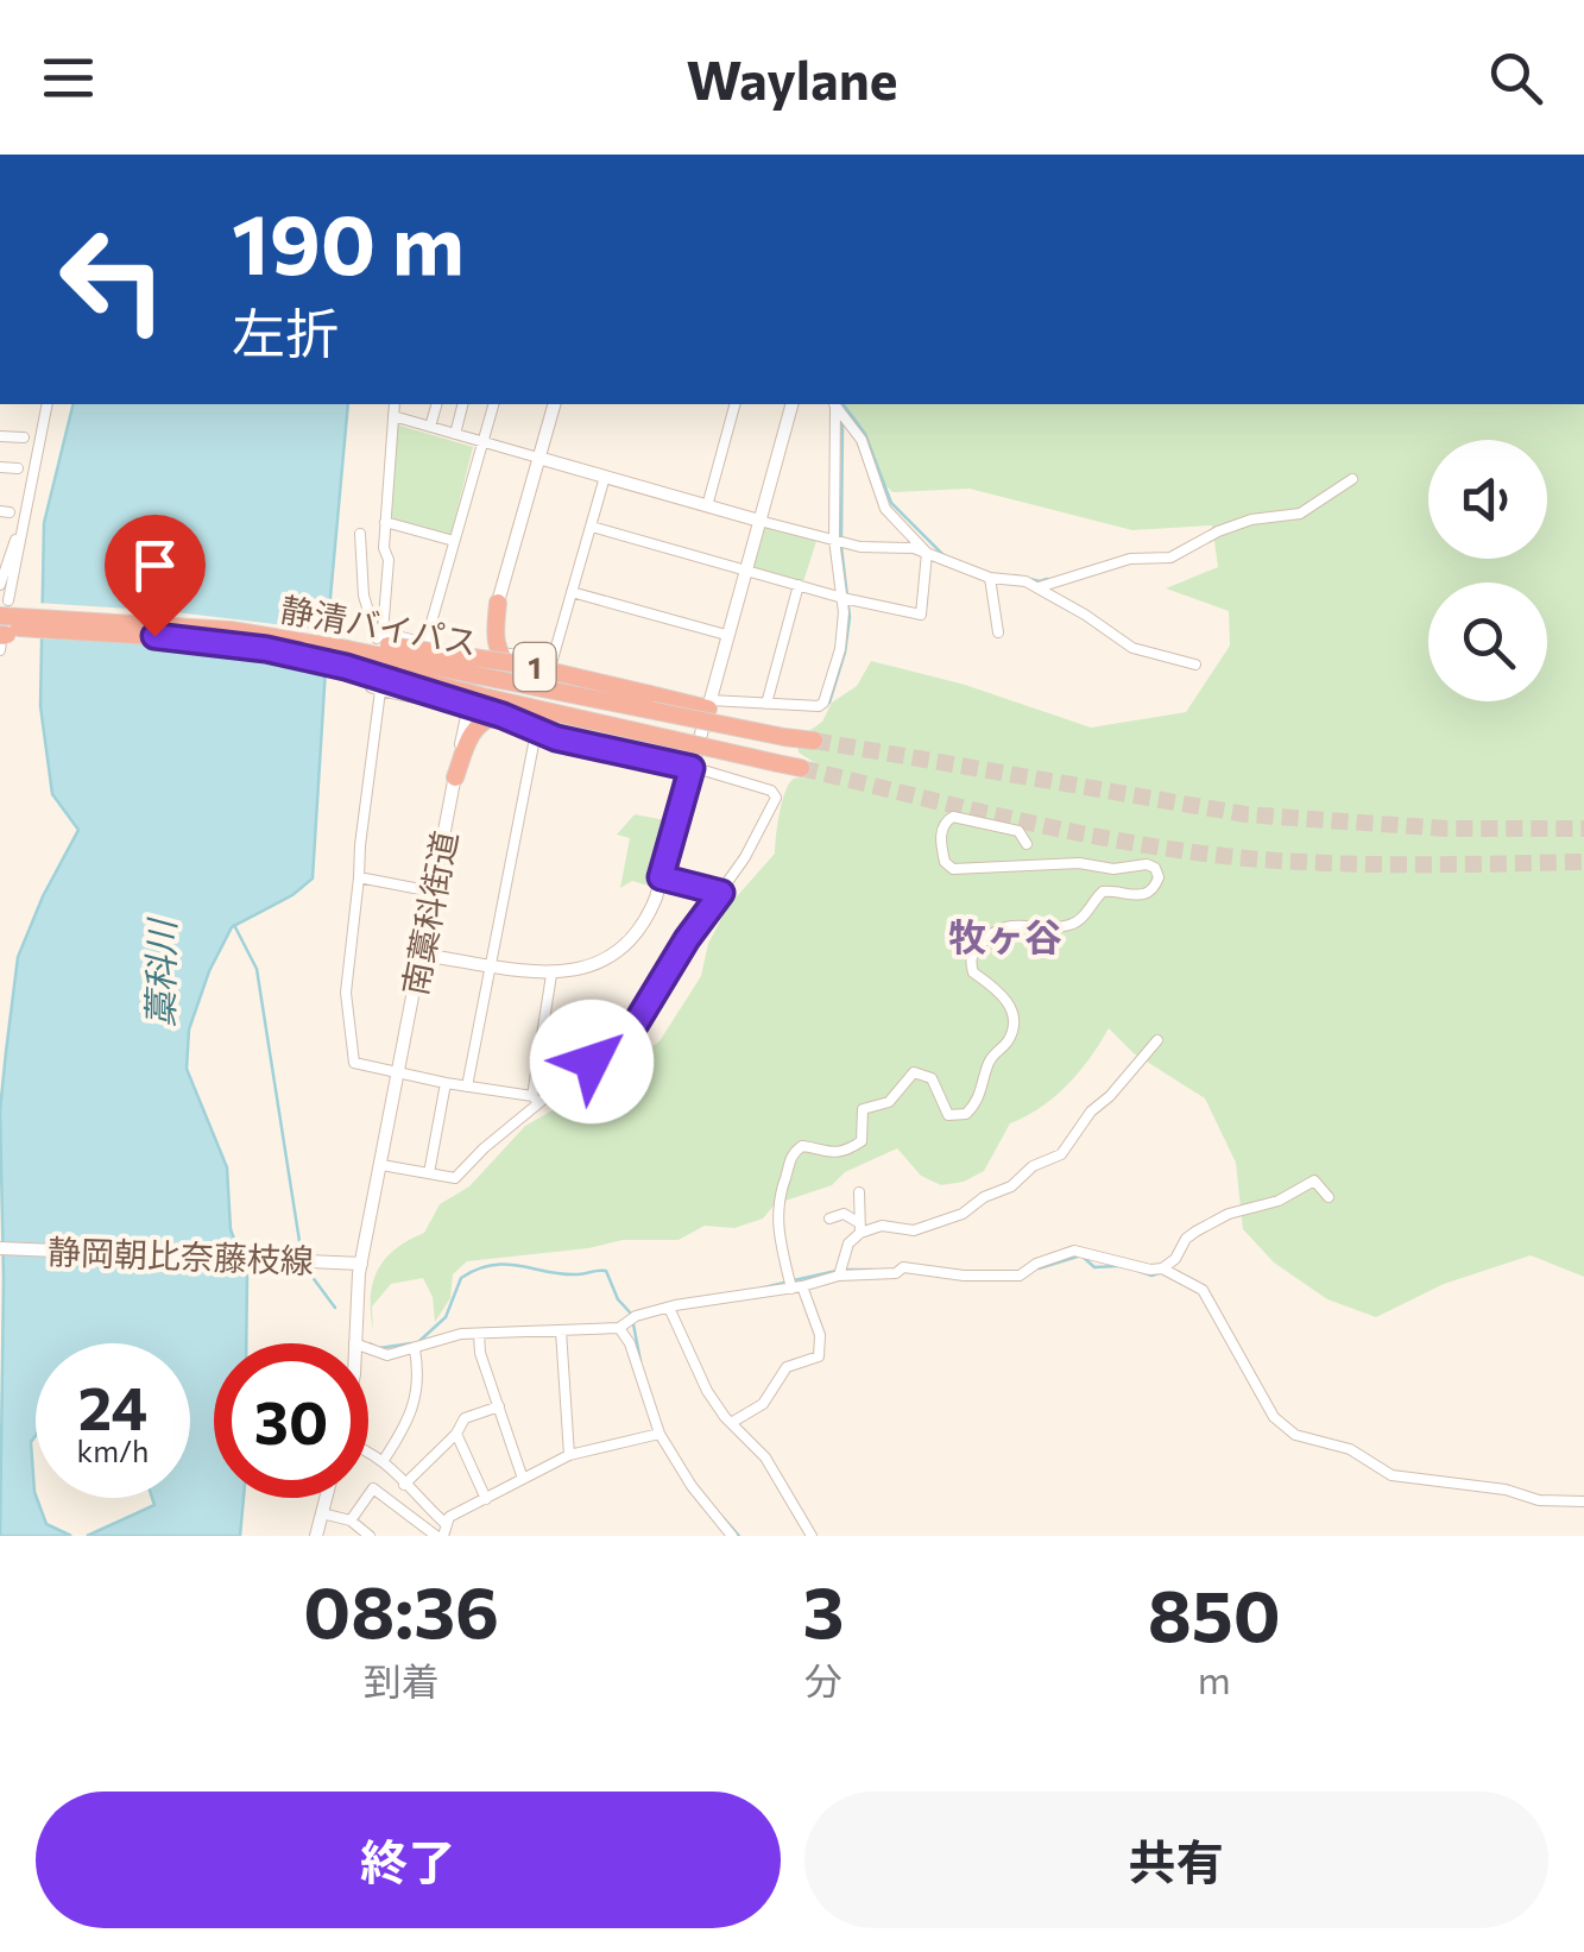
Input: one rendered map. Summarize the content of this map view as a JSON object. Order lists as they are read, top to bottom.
{
  "streets": {
    "highway": ["静清バイパス", "1"],
    "main road": ["南藁科街道", "静岡朝比奈藤枝線"]
  },
  "crossings": [
    ["静清バイパス", "1"],
    ["1", "南藁科街道"],
    ["南藁科街道", "静岡朝比奈藤枝線"]
  ],
  "districts": ["牧ヶ谷"],
  "water": ["藁科川"],
  "page": {
    "header": "Waylane",
    "turn": ["190 m", "左折"],
    "speed": "24 km/h",
    "limit": "30",
    "eta": [
      "08:36",
      "到着",
      "3",
      "分",
      "850",
      "m"
    ],
    "buttons": ["終了", "共有"]
  }
}
